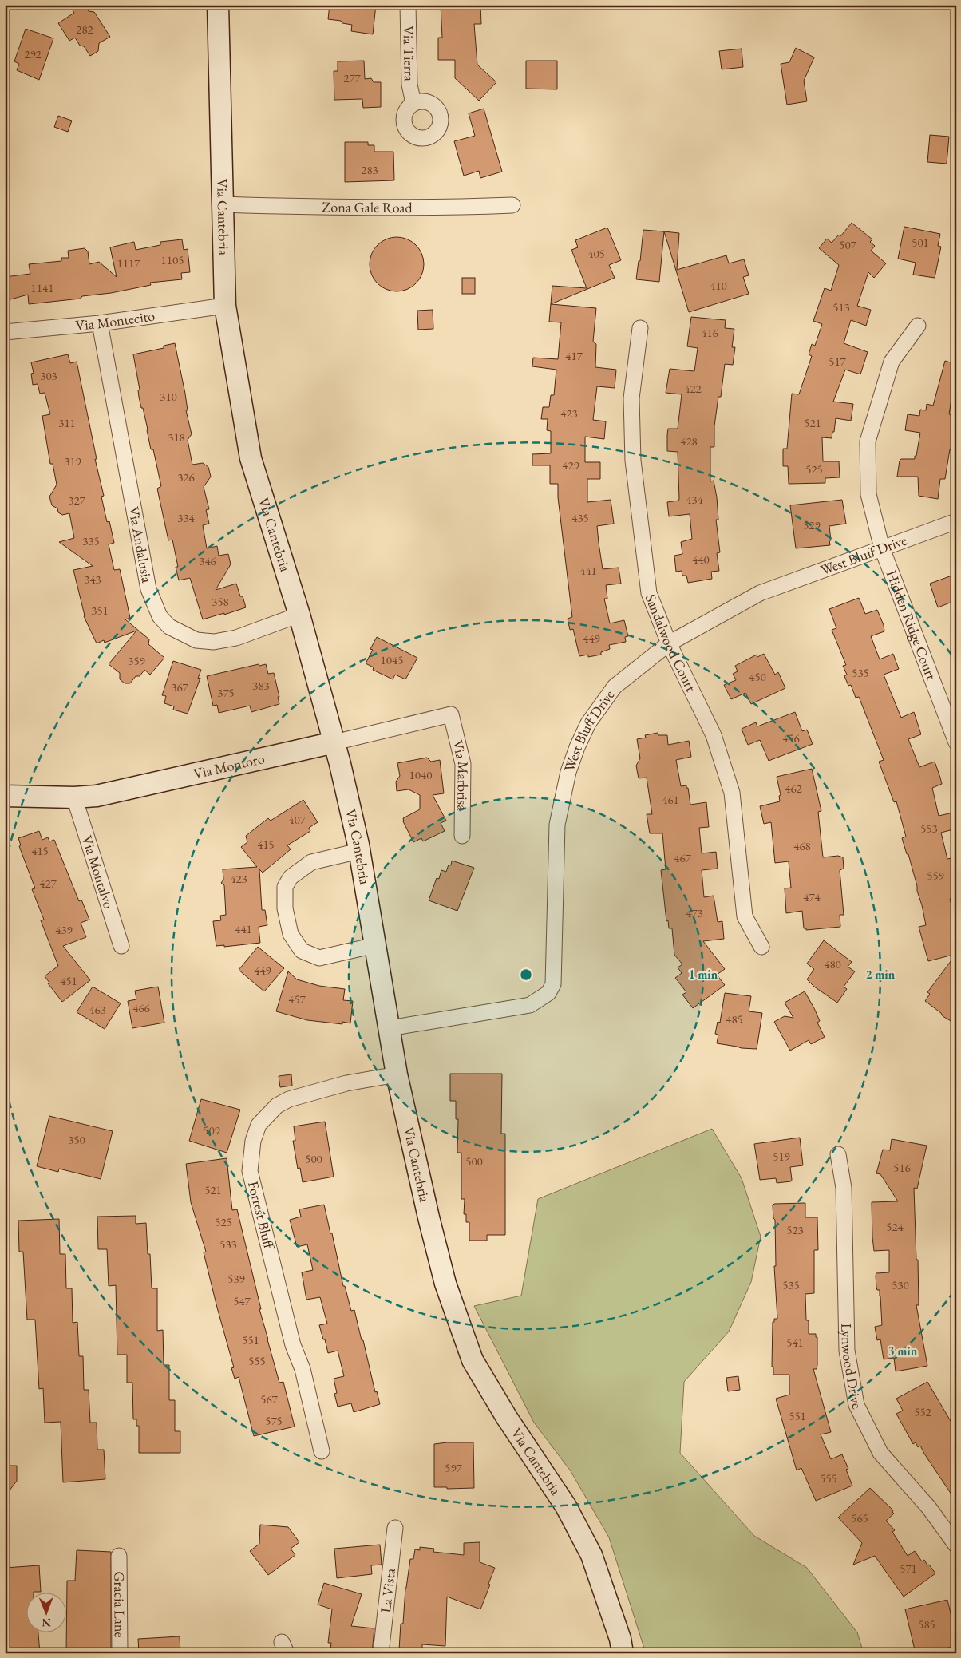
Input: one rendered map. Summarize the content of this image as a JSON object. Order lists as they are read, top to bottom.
{
  "streets": {
    "main road": ["Via Cantebria", "Via Montoro"],
    "street": [
      "Via Tierra",
      "Zona Gale Road",
      "Via Montecito",
      "Via Andalusia",
      "West Bluff Drive",
      "Hidden Ridge Court",
      "Sandalwood Court",
      "Via Marbrisa",
      "Via Montalvo",
      "Forrest Bluff",
      "Lynwood Drive",
      "La Vista",
      "Gracia Lane"
    ]
  },
  "crossings": [
    ["Zona Gale Road", "Via Cantebria"],
    ["Via Cantebria", "Via Montecito"],
    ["Via Cantebria", "Via Andalusia"],
    ["Via Cantebria", "West Bluff Drive"],
    ["Via Cantebria", "Via Montoro"],
    ["Via Cantebria", "Forrest Bluff"],
    ["Via Montecito", "Via Andalusia"],
    ["West Bluff Drive", "Hidden Ridge Court"],
    ["West Bluff Drive", "Sandalwood Court"],
    ["Via Montoro", "Via Marbrisa"],
    ["Via Montoro", "Via Montalvo"]
  ],
  "house_numbers": [
    "282",
    "292",
    "277",
    "283",
    "501",
    "507",
    "405",
    "1105",
    "1117",
    "410",
    "1141",
    "513",
    "416",
    "417",
    "517",
    "303",
    "422",
    "310",
    "423",
    "311",
    "521",
    "318",
    "428",
    "319",
    "429",
    "525",
    "326",
    "434",
    "327",
    "334",
    "435",
    "529",
    "335",
    "440",
    "346",
    "441",
    "343",
    "358",
    "351",
    "449",
    "1045",
    "359",
    "535",
    "450",
    "383",
    "367",
    "375",
    "456",
    "1040",
    "462",
    "461",
    "407",
    "553",
    "415",
    "468",
    "415",
    "467",
    "559",
    "423",
    "427",
    "474",
    "473",
    "441",
    "439",
    "480",
    "449",
    "451",
    "457",
    "466",
    "463",
    "485",
    "509",
    "350",
    "519",
    "500",
    "500",
    "516",
    "521",
    "525",
    "524",
    "523",
    "533",
    "539",
    "535",
    "530",
    "547",
    "551",
    "541",
    "555",
    "567",
    "552",
    "551",
    "575",
    "597",
    "555",
    "565",
    "571",
    "585"
  ],
  "north": "bottom",
  "rings": ["1 min", "2 min", "3 min"]
}
